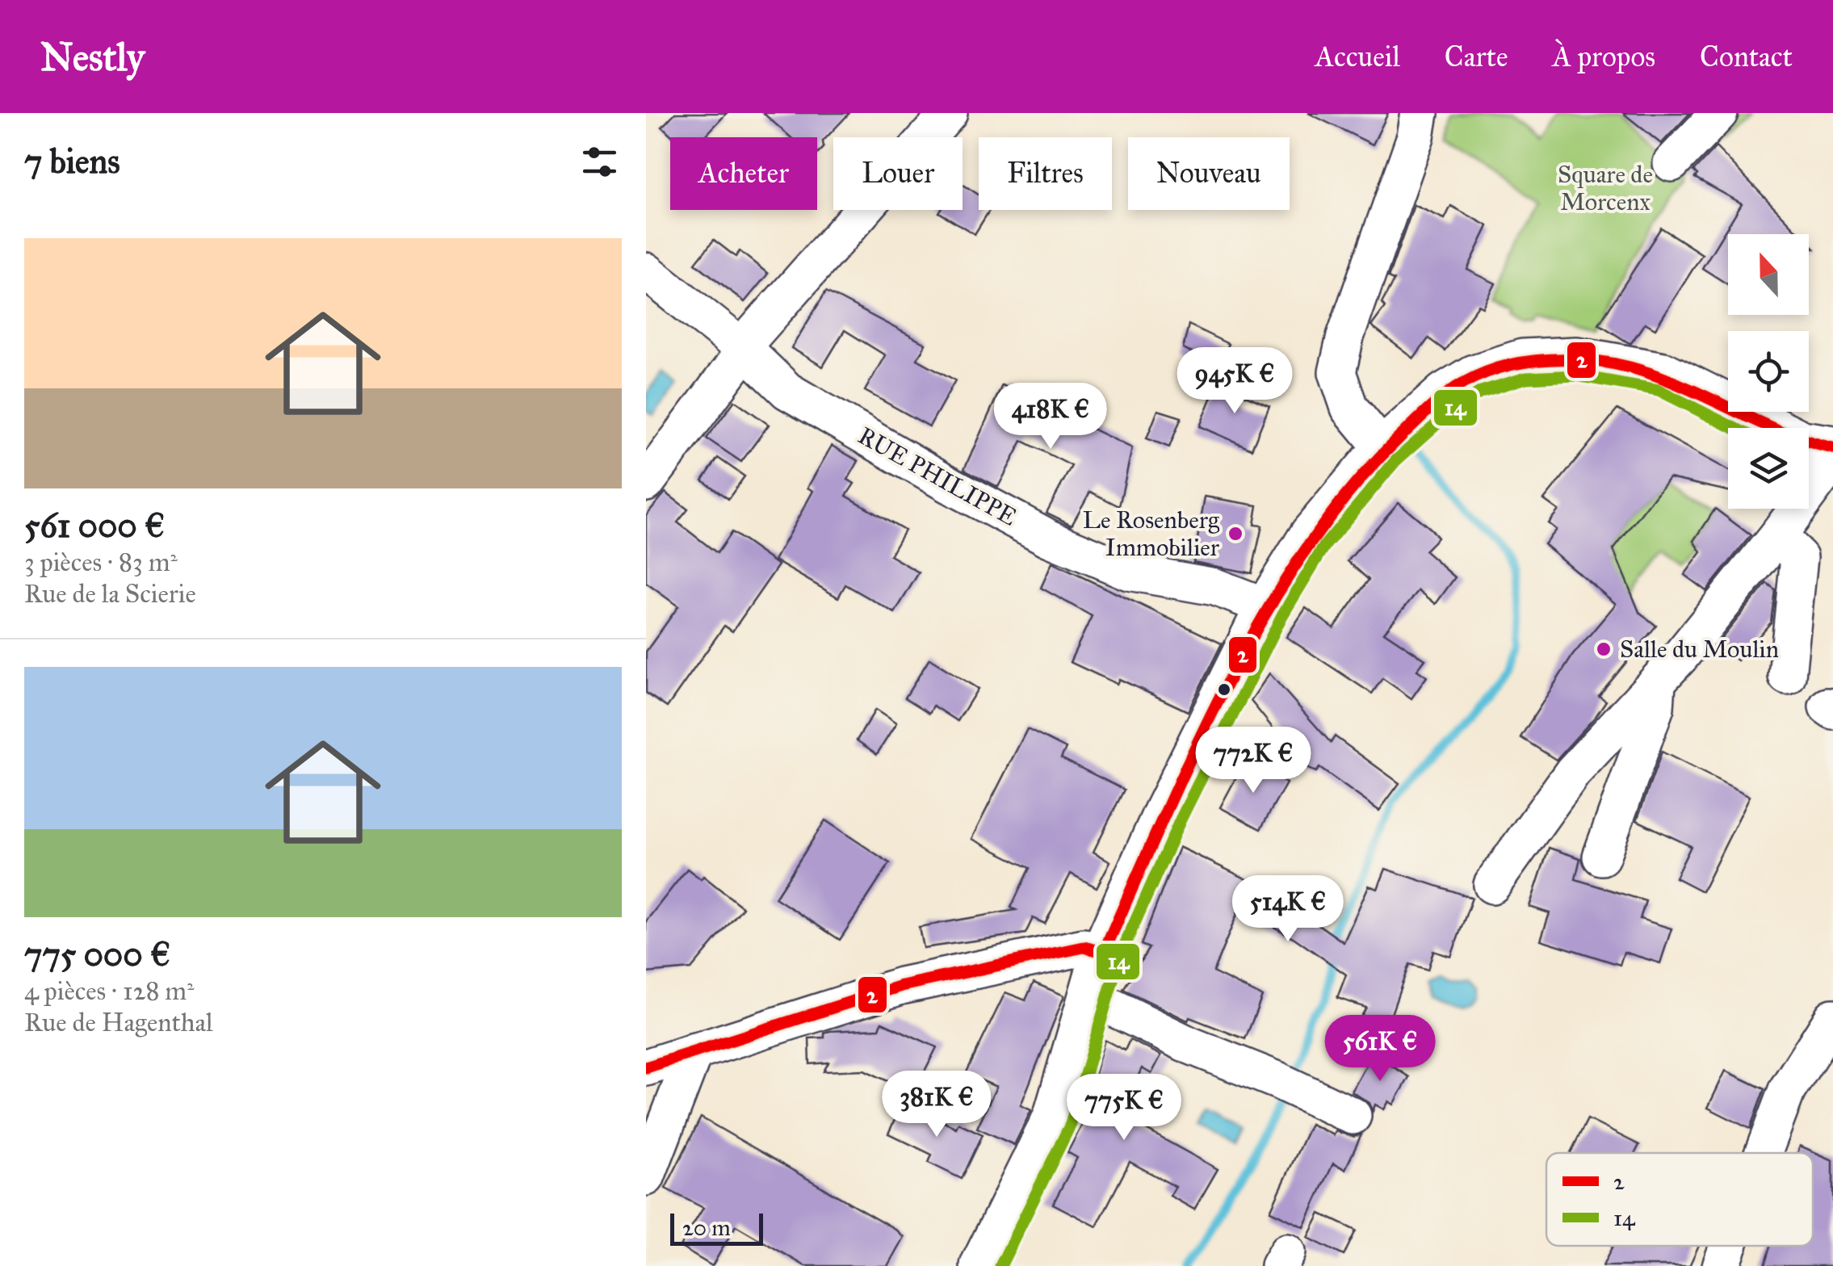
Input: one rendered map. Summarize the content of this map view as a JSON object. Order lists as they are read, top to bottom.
{
  "streets": {
    "street": ["RUE PHILIPPE"]
  },
  "parks": ["Square de Morcenx"],
  "places": ["Le Rosenberg Immobilier", "Salle du Moulin"],
  "lines": ["transit line 2", "transit line 14"],
  "legend": ["2", "14"],
  "scale_bar": "20 m",
  "north": "top",
  "page": {
    "header": "Nestly",
    "nav": [
      "Accueil",
      "Carte",
      "À propos",
      "Contact"
    ],
    "heading": "7 biens",
    "chip": [
      "Acheter",
      "Louer",
      "Filtres",
      "Nouveau"
    ],
    "list": [
      {
        "name": "561 000 €",
        "note": "3 pièces · 83 m² · Rue de la Scierie"
      },
      {
        "name": "775 000 €",
        "note": "4 pièces · 128 m² · Rue de Hagenthal"
      }
    ],
    "price": [
      "945K €",
      "418K €",
      "772K €",
      "514K €",
      "561K €",
      "381K €",
      "775K €"
    ],
    "scale": "20 m"
  }
}
